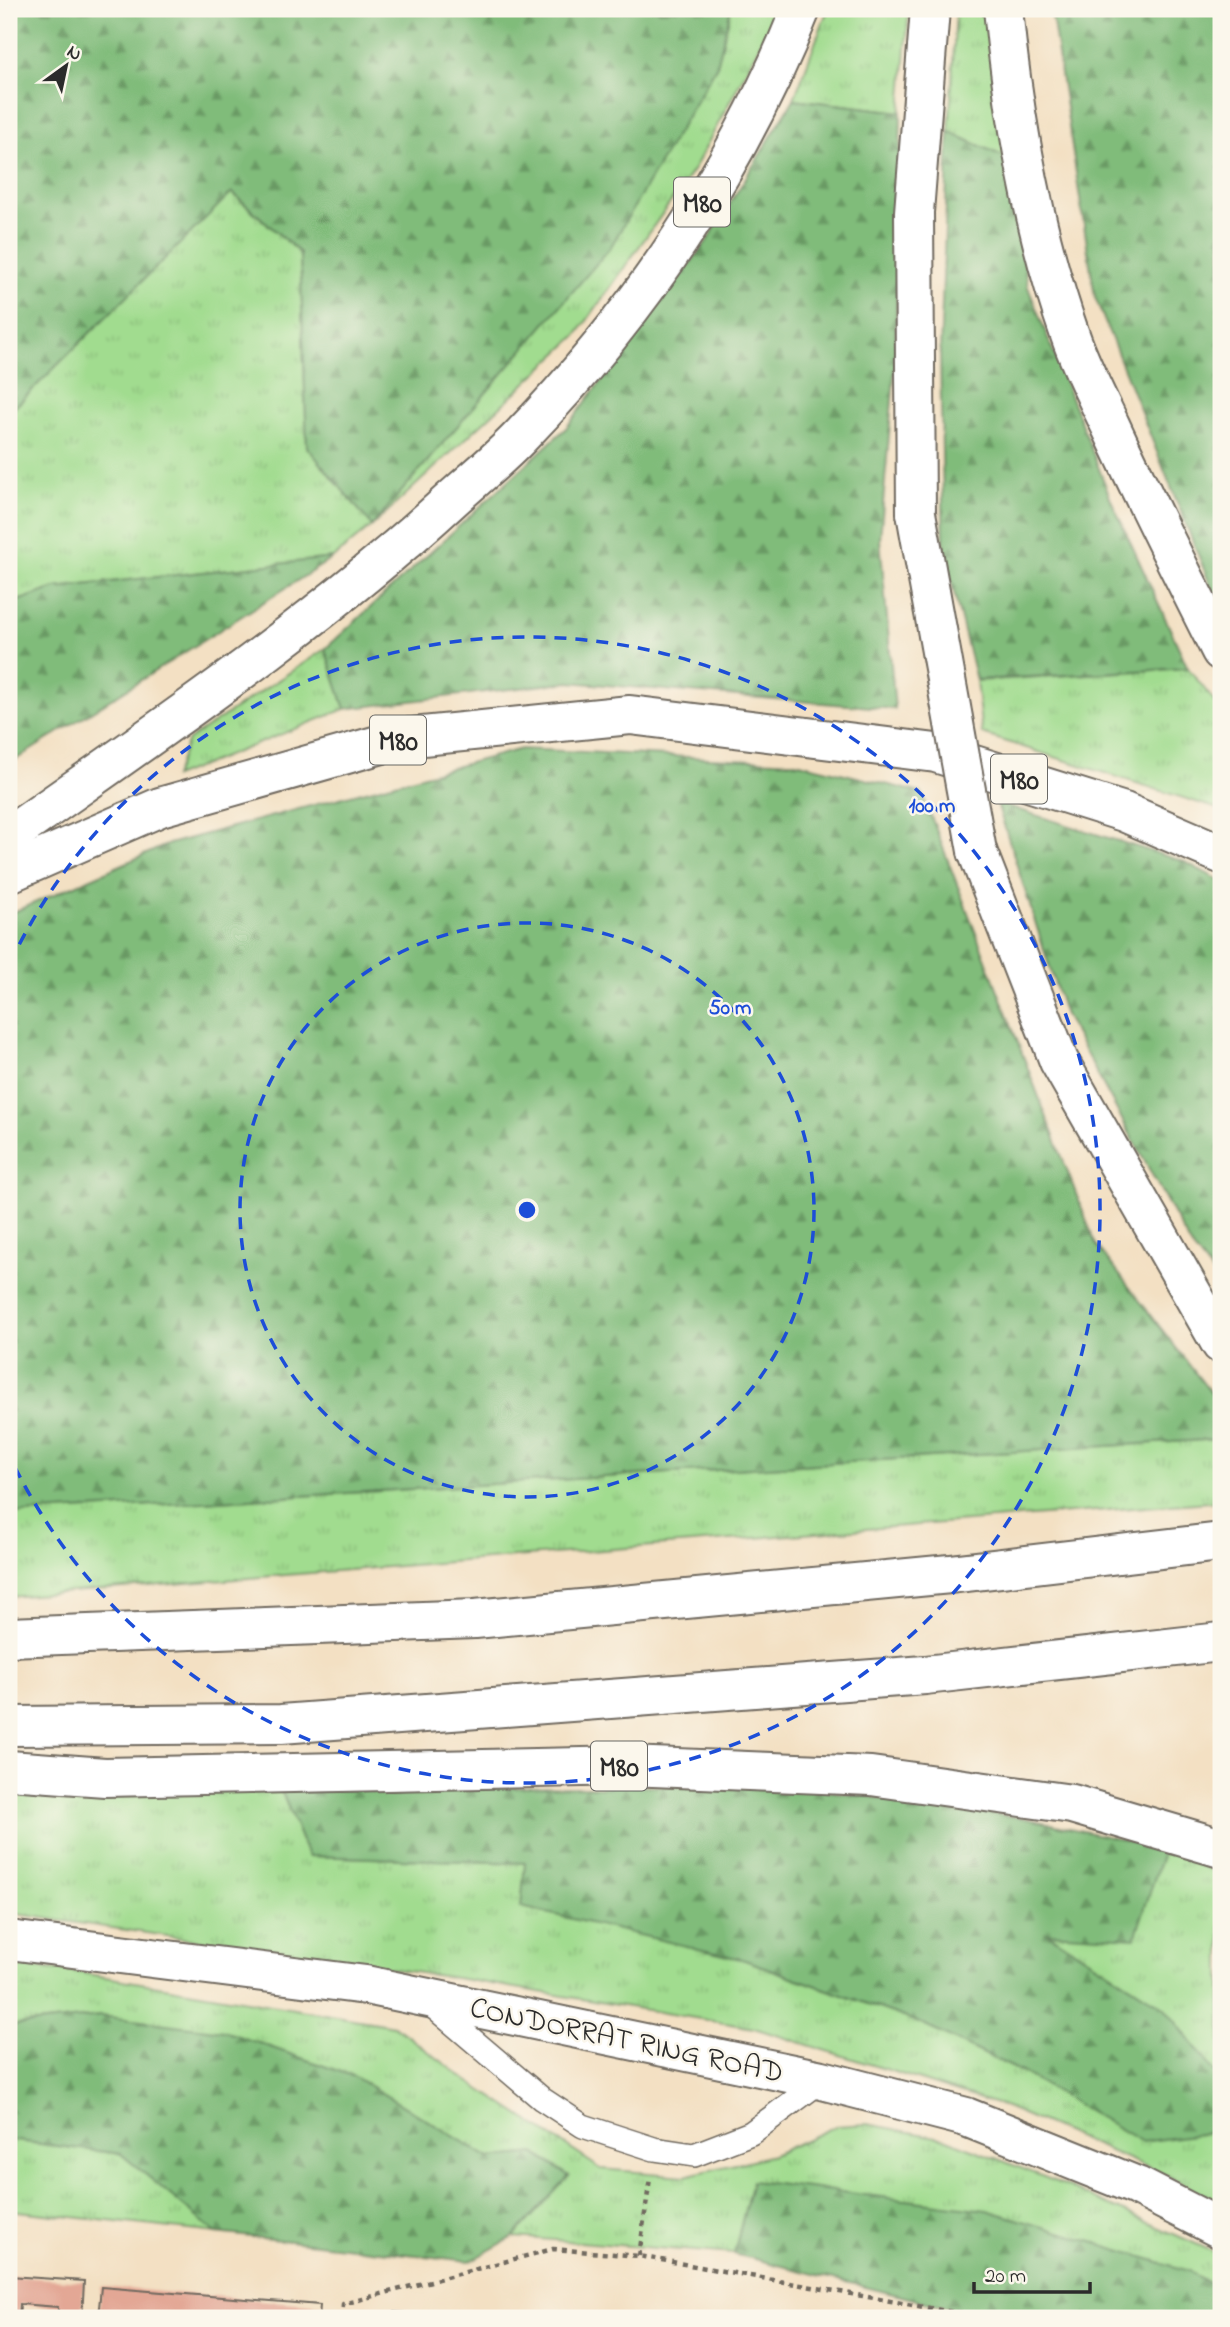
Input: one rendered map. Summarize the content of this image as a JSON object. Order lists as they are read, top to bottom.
{
  "streets": {
    "main road": ["M80", "CONDORRAT RING ROAD"]
  },
  "scale_bar": "20 m",
  "north": "top right",
  "rings": ["100 m", "50 m"]
}
